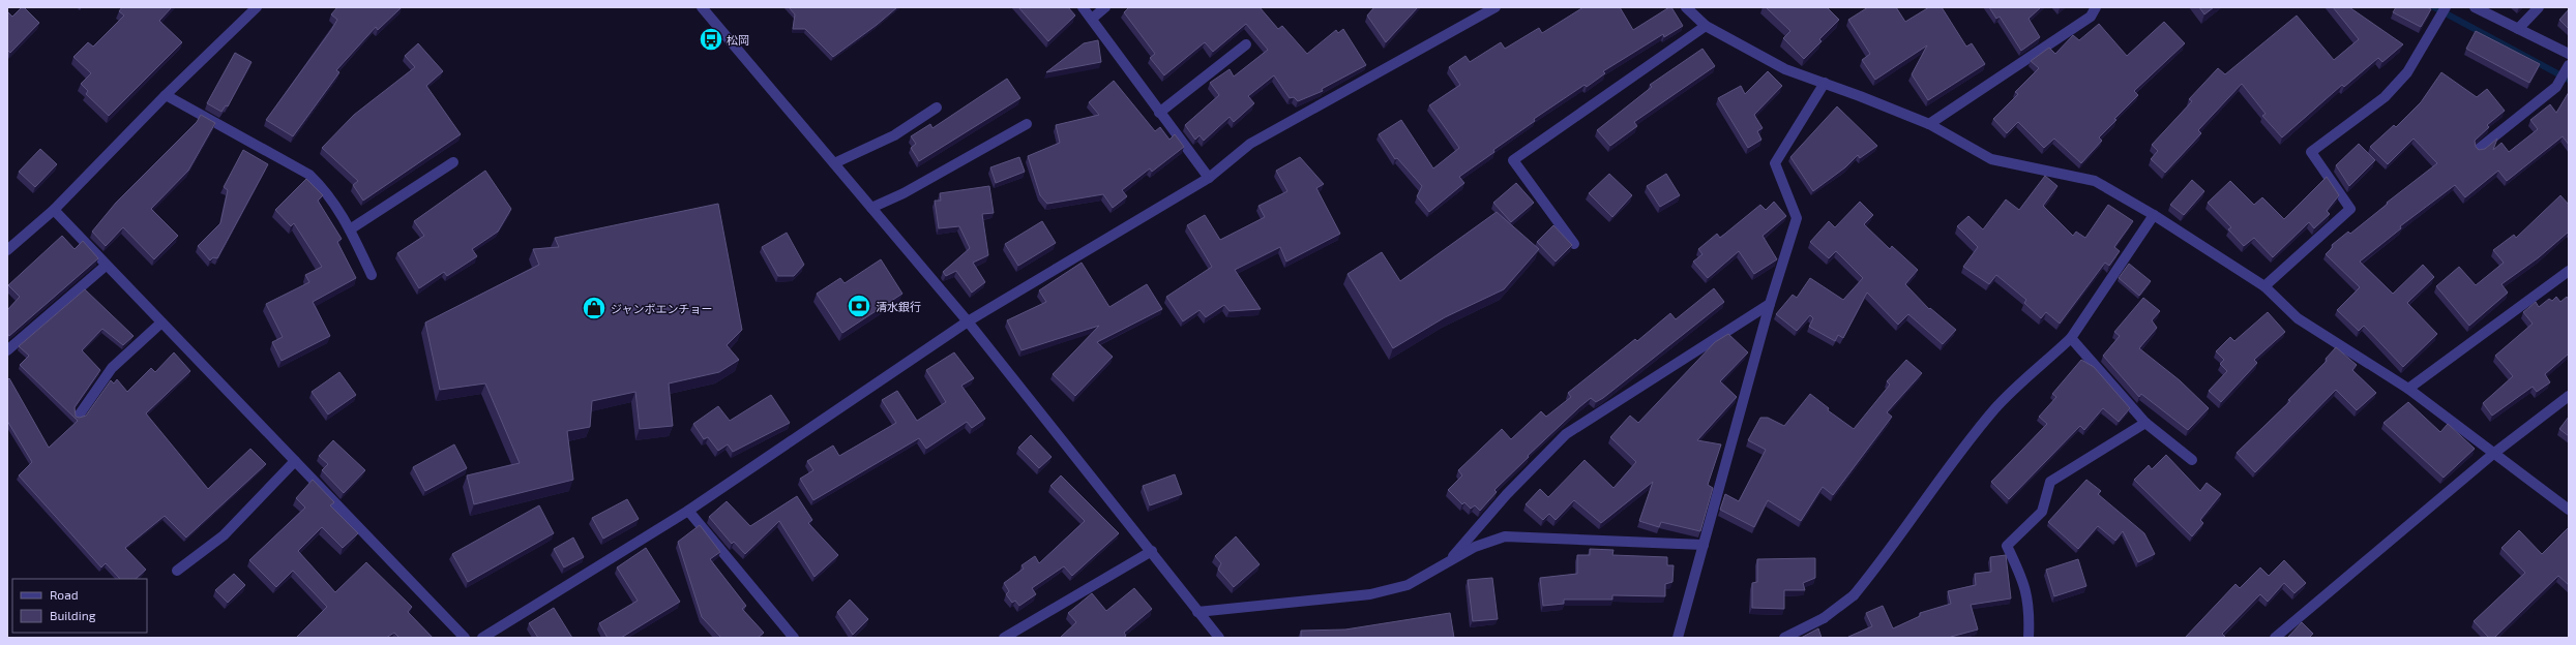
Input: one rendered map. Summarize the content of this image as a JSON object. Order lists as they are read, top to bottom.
{
  "places": {
    "bus stop": ["松岡"],
    "bank": ["清水銀行"],
    "shop": ["ジャンボエンチョー"]
  },
  "legend": ["Road", "Building"]
}
